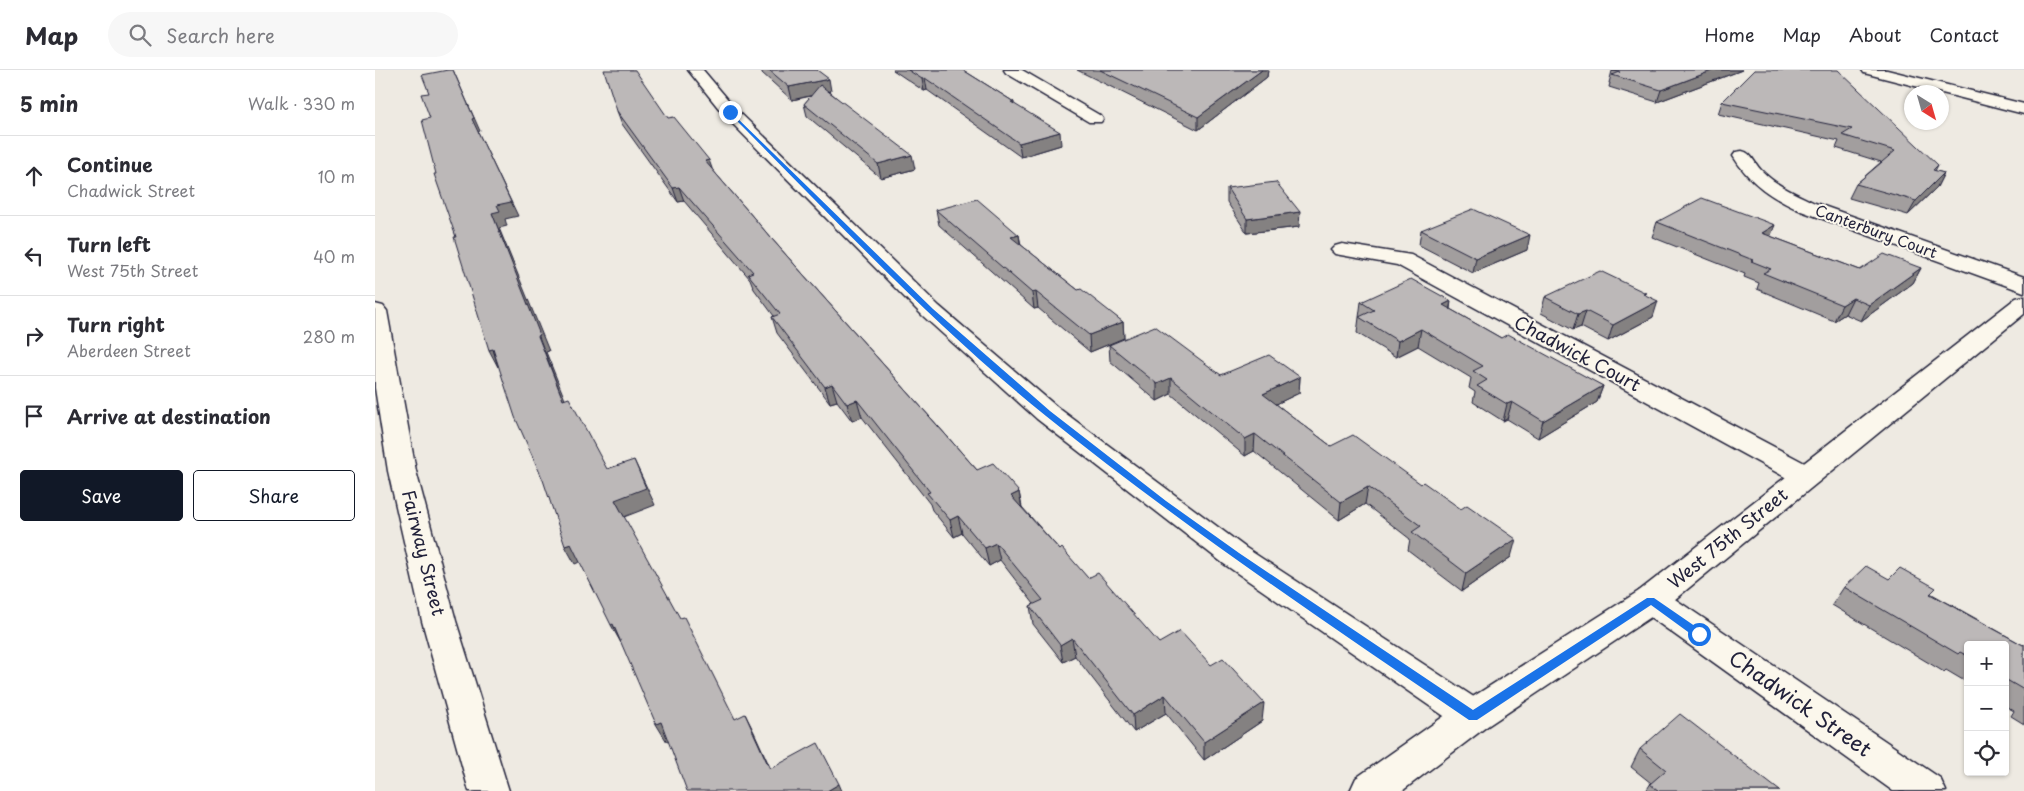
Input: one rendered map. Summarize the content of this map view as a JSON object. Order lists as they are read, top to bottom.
{
  "streets": {
    "street": [
      "Canterbury Court",
      "Chadwick Court",
      "West 75th Street",
      "Fairway Street",
      "Chadwick Street"
    ]
  },
  "crossings": [
    ["Chadwick Court", "West 75th Street"],
    ["West 75th Street", "Chadwick Street"]
  ],
  "north": "bottom right",
  "page": {
    "header": "Map",
    "search": "Search here",
    "nav": [
      "Home",
      "Map",
      "About",
      "Contact"
    ],
    "heading": ["5 min", "Walk · 330 m"],
    "list": [
      ["Continue", "Chadwick Street", "10 m"],
      ["Turn left", "West 75th Street", "40 m"],
      ["Turn right", "Aberdeen Street", "280 m"],
      "Arrive at destination"
    ],
    "buttons": ["Save", "Share"],
    "map_buttons": ["+", "−"]
  }
}
